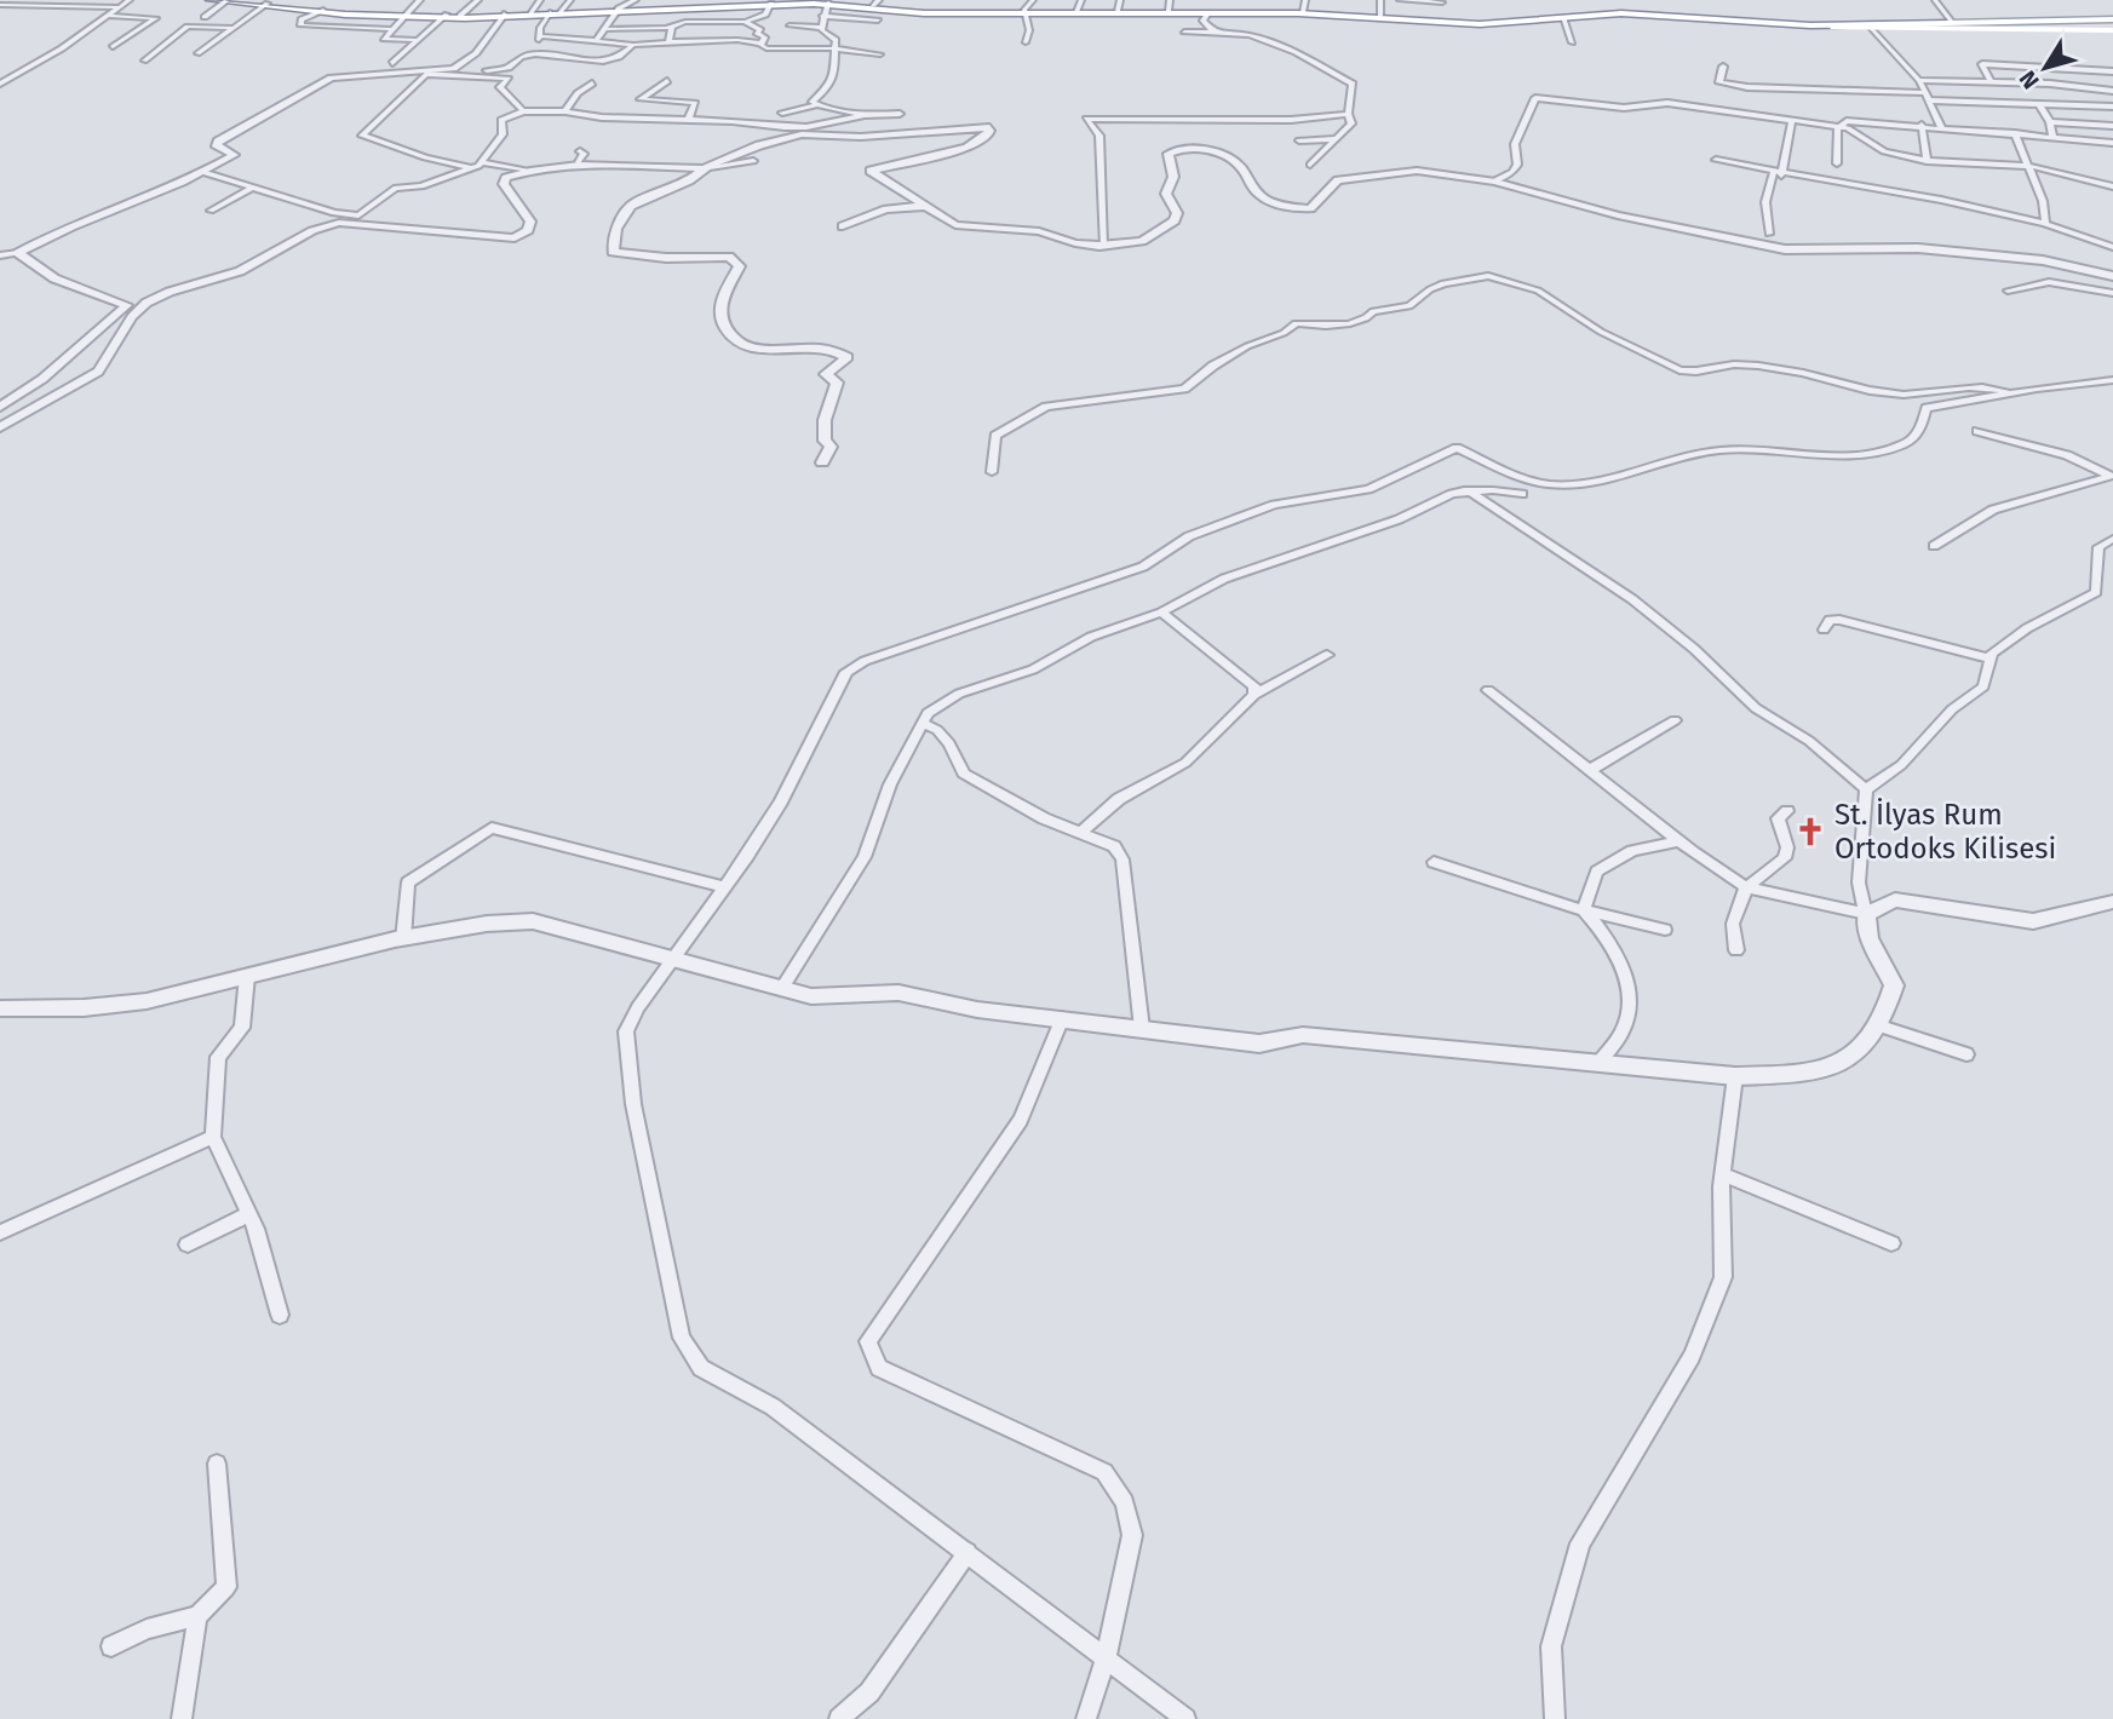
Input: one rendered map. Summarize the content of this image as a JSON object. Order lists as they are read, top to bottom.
{
  "places": {
    "church": ["St. İlyas Rum Ortodoks Kilisesi"]
  },
  "north": "bottom left"
}
